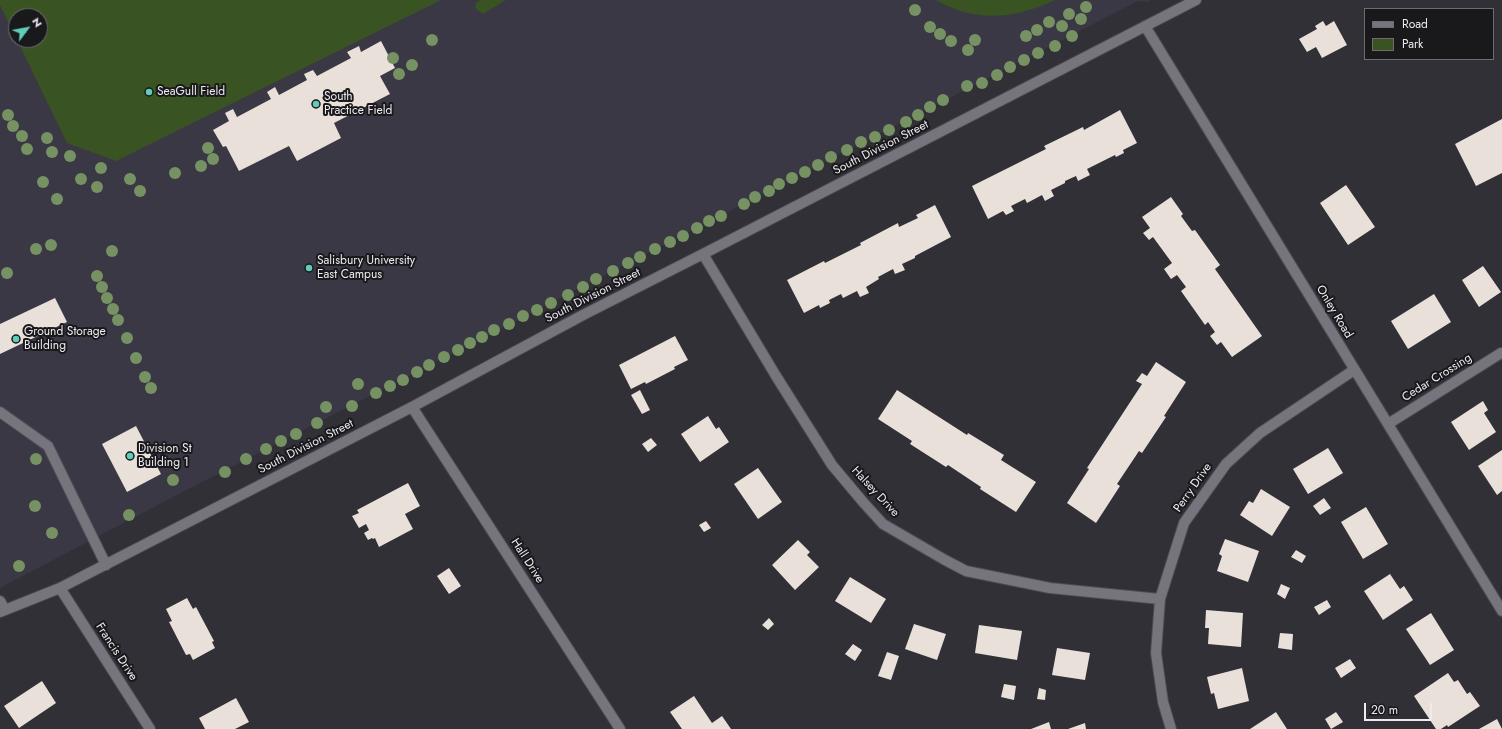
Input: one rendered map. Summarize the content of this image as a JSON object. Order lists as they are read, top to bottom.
{
  "streets": {
    "street": [
      "South Division Street",
      "Onley Road",
      "Cedar Crossing",
      "Perry Drive",
      "Halsey Drive",
      "Hall Drive",
      "Francis Drive"
    ]
  },
  "crossings": [
    ["South Division Street", "Onley Road"],
    ["South Division Street", "Halsey Drive"],
    ["South Division Street", "Hall Drive"],
    ["South Division Street", "Francis Drive"],
    ["Onley Road", "Cedar Crossing"],
    ["Onley Road", "Perry Drive"],
    ["Perry Drive", "Halsey Drive"]
  ],
  "places": [
    "SeaGull Field",
    "South Practice Field",
    "Salisbury University East Campus",
    "Ground Storage Building",
    "Division St Building 1"
  ],
  "legend": ["Road", "Park"],
  "scale_bar": "20 m",
  "north": "top right"
}
